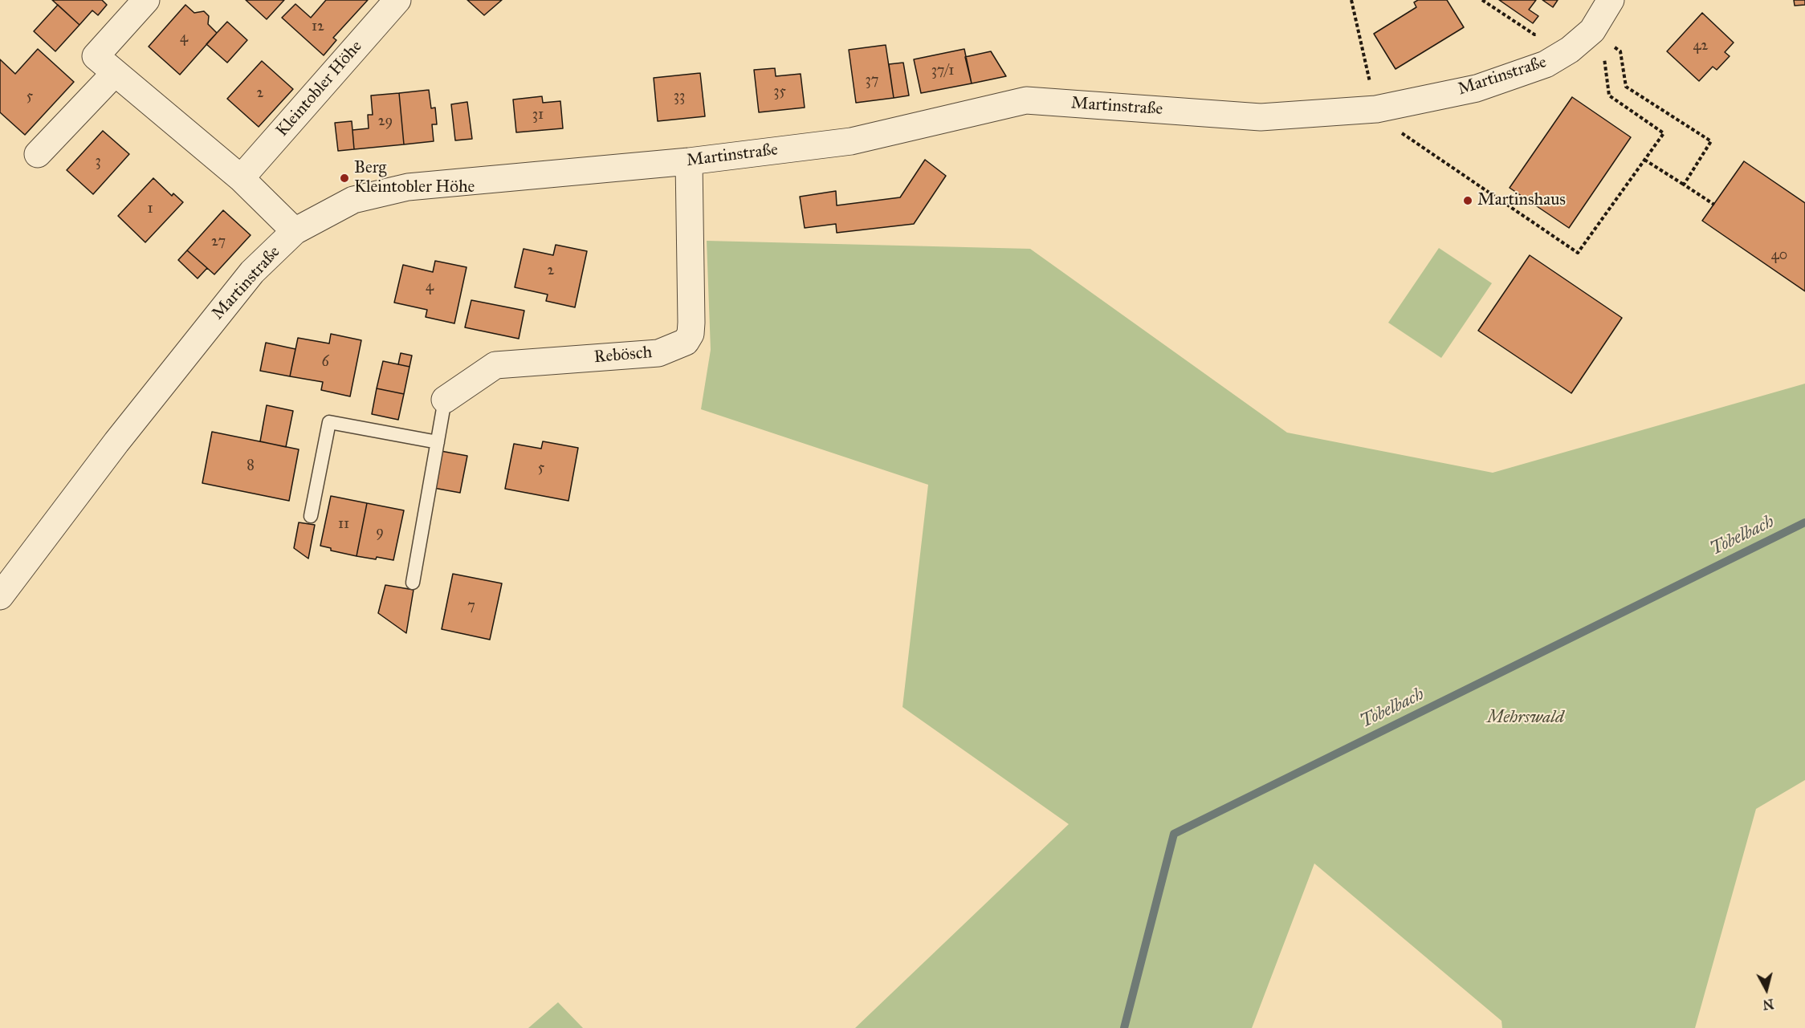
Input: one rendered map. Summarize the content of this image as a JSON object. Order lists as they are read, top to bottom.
{
  "streets": {
    "street": ["Martinstraße", "Kleintobler Höhe", "Rebösch"]
  },
  "crossings": [
    ["Martinstraße", "Rebösch"]
  ],
  "water": ["Tobelbach"],
  "parks": ["Mehrswald"],
  "places": ["Berg Kleintobler Höhe", "Martinshaus"],
  "house_numbers": [
    "12",
    "4",
    "42",
    "37/1",
    "37",
    "35",
    "2",
    "5",
    "33",
    "31",
    "29",
    "3",
    "1",
    "27",
    "40",
    "2",
    "4",
    "6",
    "8",
    "5",
    "11",
    "9",
    "7"
  ],
  "north": "bottom"
}
